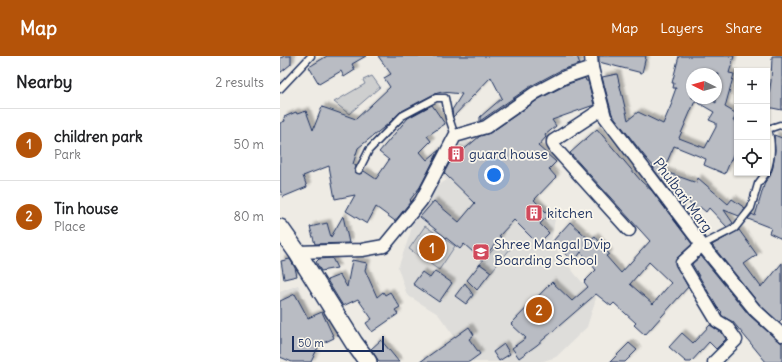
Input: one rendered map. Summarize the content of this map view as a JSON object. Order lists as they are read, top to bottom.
{
  "streets": {
    "street": ["Phulbari Marg"]
  },
  "places": {
    "building": ["guard house", "kitchen"],
    "school or university": ["Shree Mangal Dvip Boarding School"]
  },
  "scale_bar": "50 m",
  "north": "left",
  "page": {
    "header": "Map",
    "nav": ["Map", "Layers", "Share"],
    "heading": ["Nearby", "2 results"],
    "map_buttons": ["+", "−"],
    "list": [
      {
        "mark": "1",
        "name": "children park",
        "note": "Park",
        "value": "50 m"
      },
      {
        "mark": "2",
        "name": "Tin house",
        "note": "Place",
        "value": "80 m"
      }
    ],
    "pins": ["1", "2"],
    "scale": "50 m"
  }
}
